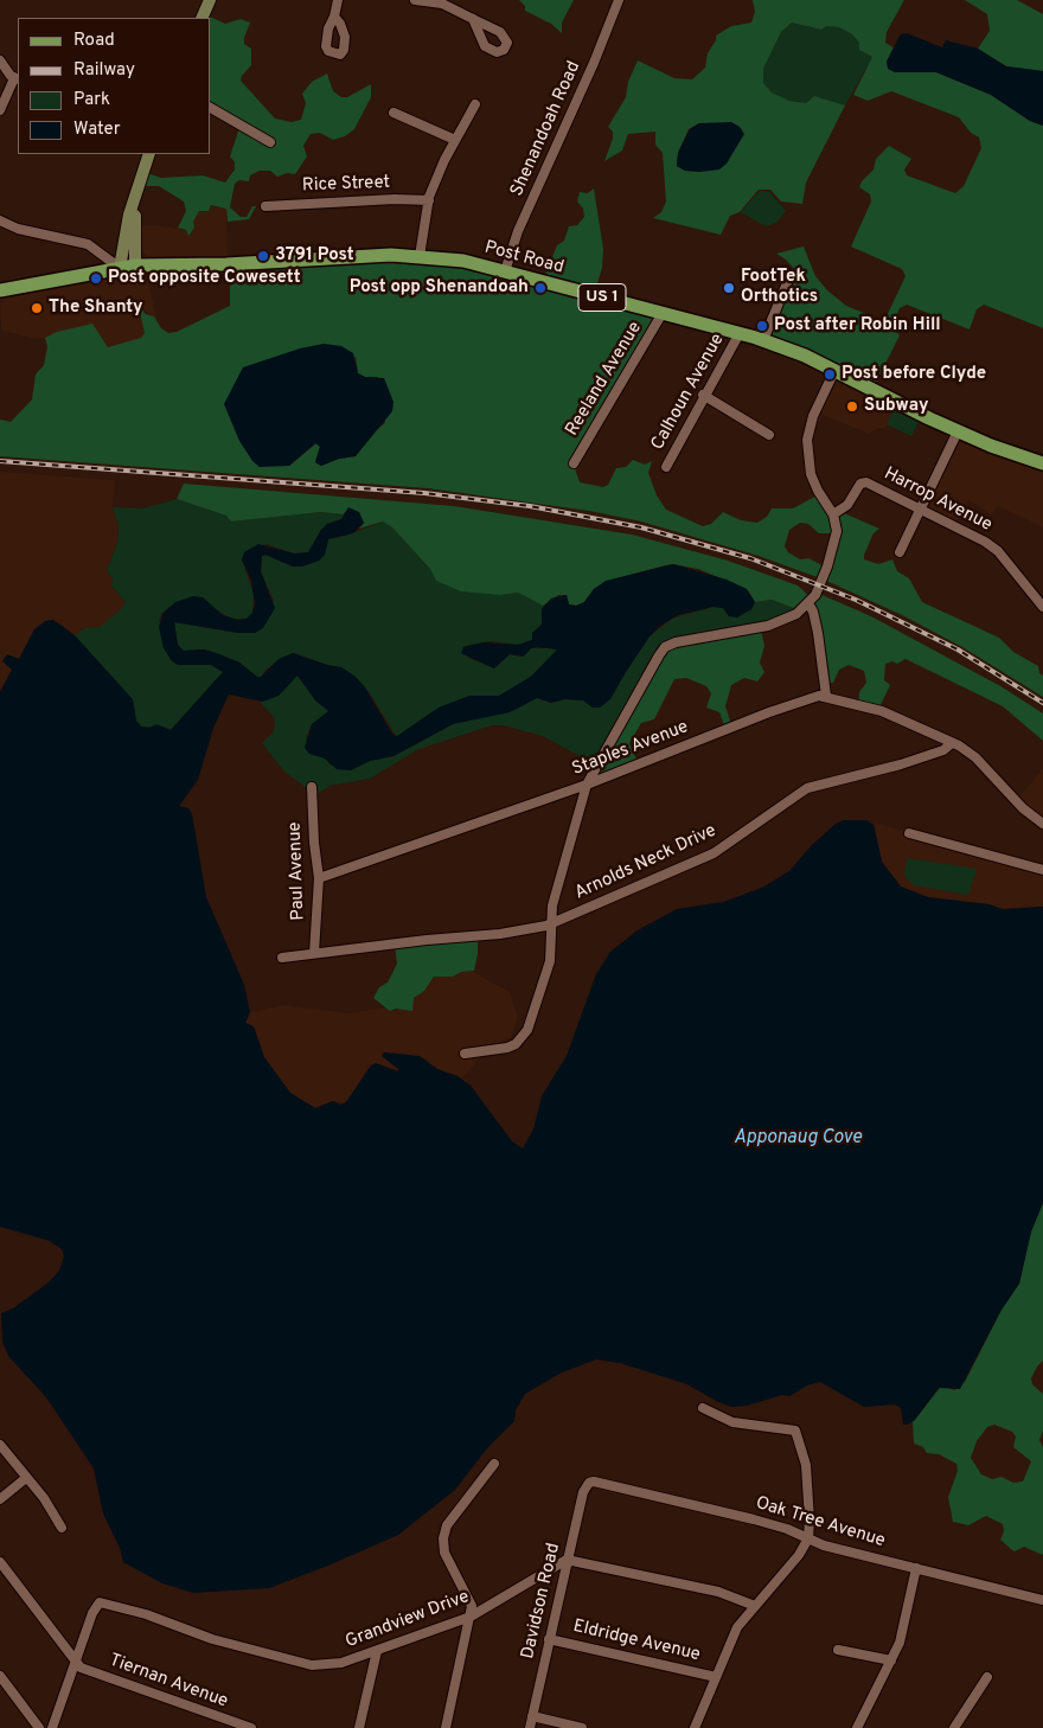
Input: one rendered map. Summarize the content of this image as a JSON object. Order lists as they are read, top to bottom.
{
  "streets": {
    "main road": ["Post Road", "US 1"],
    "street": [
      "Shenandoah Road",
      "Rice Street",
      "Reeland Avenue",
      "Calhoun Avenue",
      "Harrop Avenue",
      "Staples Avenue",
      "Arnolds Neck Drive",
      "Paul Avenue",
      "Oak Tree Avenue",
      "Davidson Road",
      "Grandview Drive",
      "Eldridge Avenue",
      "Tiernan Avenue"
    ]
  },
  "crossings": [
    ["Shenandoah Road", "Post Road"],
    ["Post Road", "Reeland Avenue"],
    ["Post Road", "Calhoun Avenue"],
    ["Staples Avenue", "Arnolds Neck Drive"],
    ["Staples Avenue", "Paul Avenue"],
    ["Arnolds Neck Drive", "Paul Avenue"],
    ["Oak Tree Avenue", "Davidson Road"],
    ["Davidson Road", "Grandview Drive"],
    ["Davidson Road", "Eldridge Avenue"],
    ["Grandview Drive", "Tiernan Avenue"]
  ],
  "water": ["Apponaug Cove"],
  "places": [
    "3791 Post",
    "Post opposite Cowesett",
    "Post opp Shenandoah",
    "FootTek Orthotics",
    "The Shanty",
    "Post after Robin Hill",
    "Post before Clyde",
    "Subway"
  ],
  "legend": [
    "Road",
    "Railway",
    "Park",
    "Water"
  ]
}
